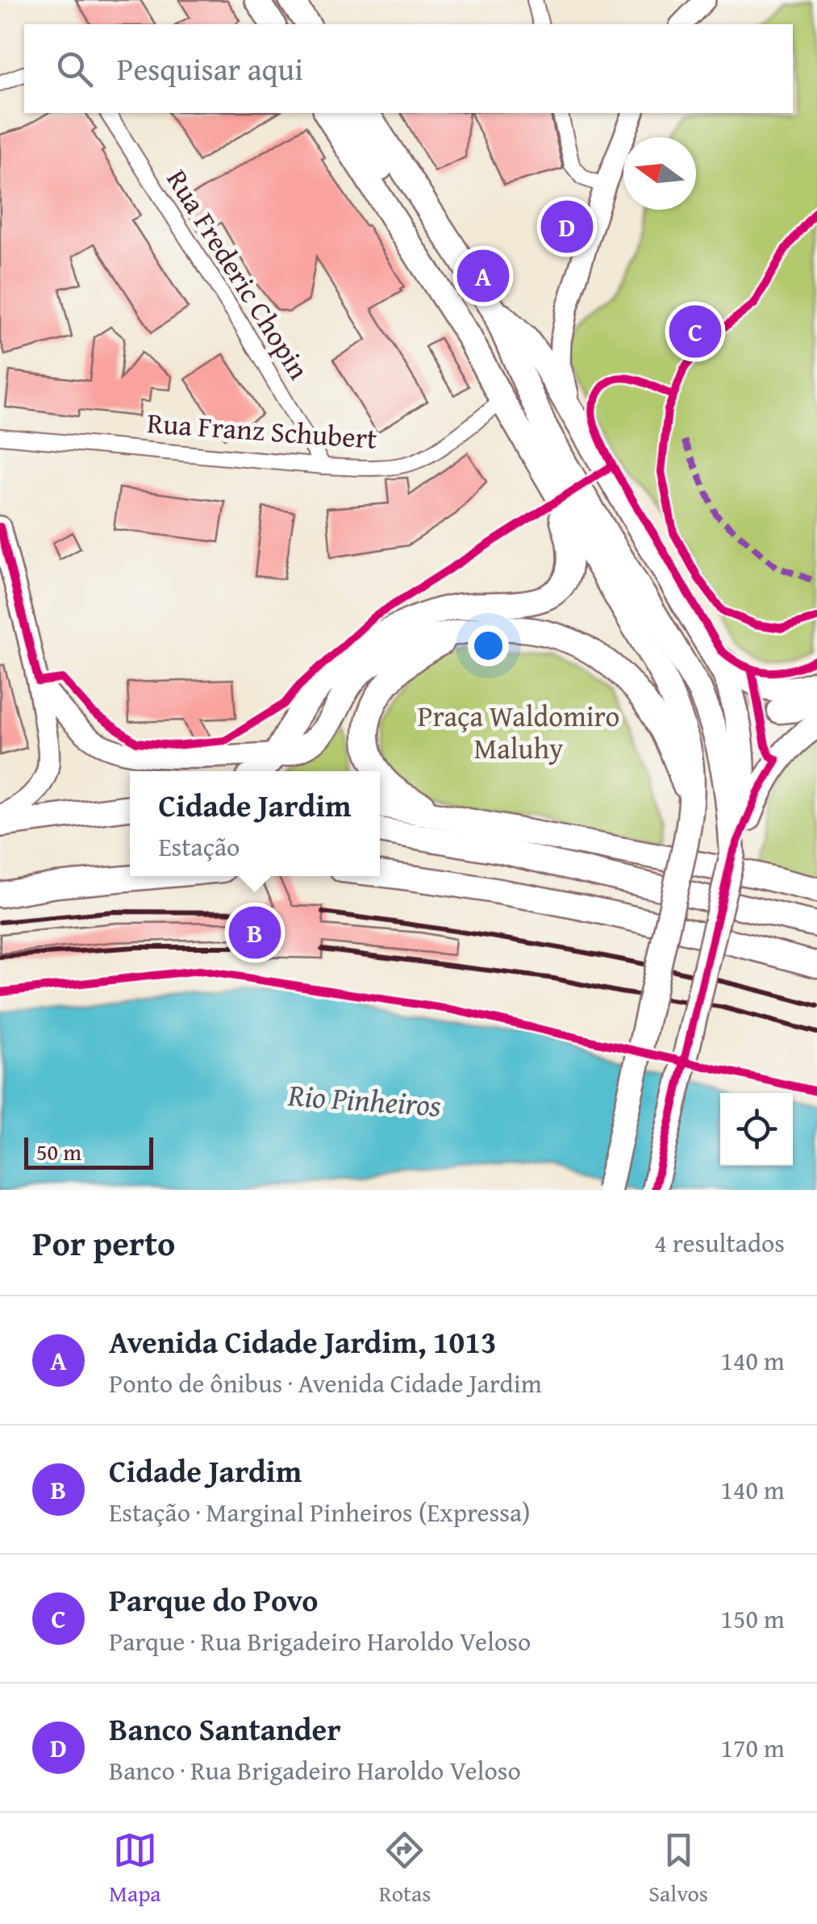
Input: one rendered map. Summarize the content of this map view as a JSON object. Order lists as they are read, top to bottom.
{
  "streets": {
    "street": ["Rua Frederic Chopin", "Rua Franz Schubert"]
  },
  "crossings": [
    ["Rua Frederic Chopin", "Rua Franz Schubert"]
  ],
  "water": ["Rio Pinheiros"],
  "parks": ["Praça Waldomiro Maluhy"],
  "scale_bar": "50 m",
  "north": "left",
  "page": {
    "search": "Pesquisar aqui",
    "pins": [
      "D",
      "A",
      "C",
      "B"
    ],
    "popup": ["Cidade Jardim", "Estação"],
    "scale": "50 m",
    "heading": ["Por perto", "4 resultados"],
    "list": [
      {
        "mark": "A",
        "name": "Avenida Cidade Jardim, 1013",
        "note": "Ponto de ônibus · Avenida Cidade Jardim",
        "value": "140 m"
      },
      {
        "mark": "B",
        "name": "Cidade Jardim",
        "note": "Estação · Marginal Pinheiros (Expressa)",
        "value": "140 m"
      },
      {
        "mark": "C",
        "name": "Parque do Povo",
        "note": "Parque · Rua Brigadeiro Haroldo Veloso",
        "value": "150 m"
      },
      {
        "mark": "D",
        "name": "Banco Santander",
        "note": "Banco · Rua Brigadeiro Haroldo Veloso",
        "value": "170 m"
      }
    ],
    "nav": ["Mapa", "Rotas", "Salvos"]
  }
}
